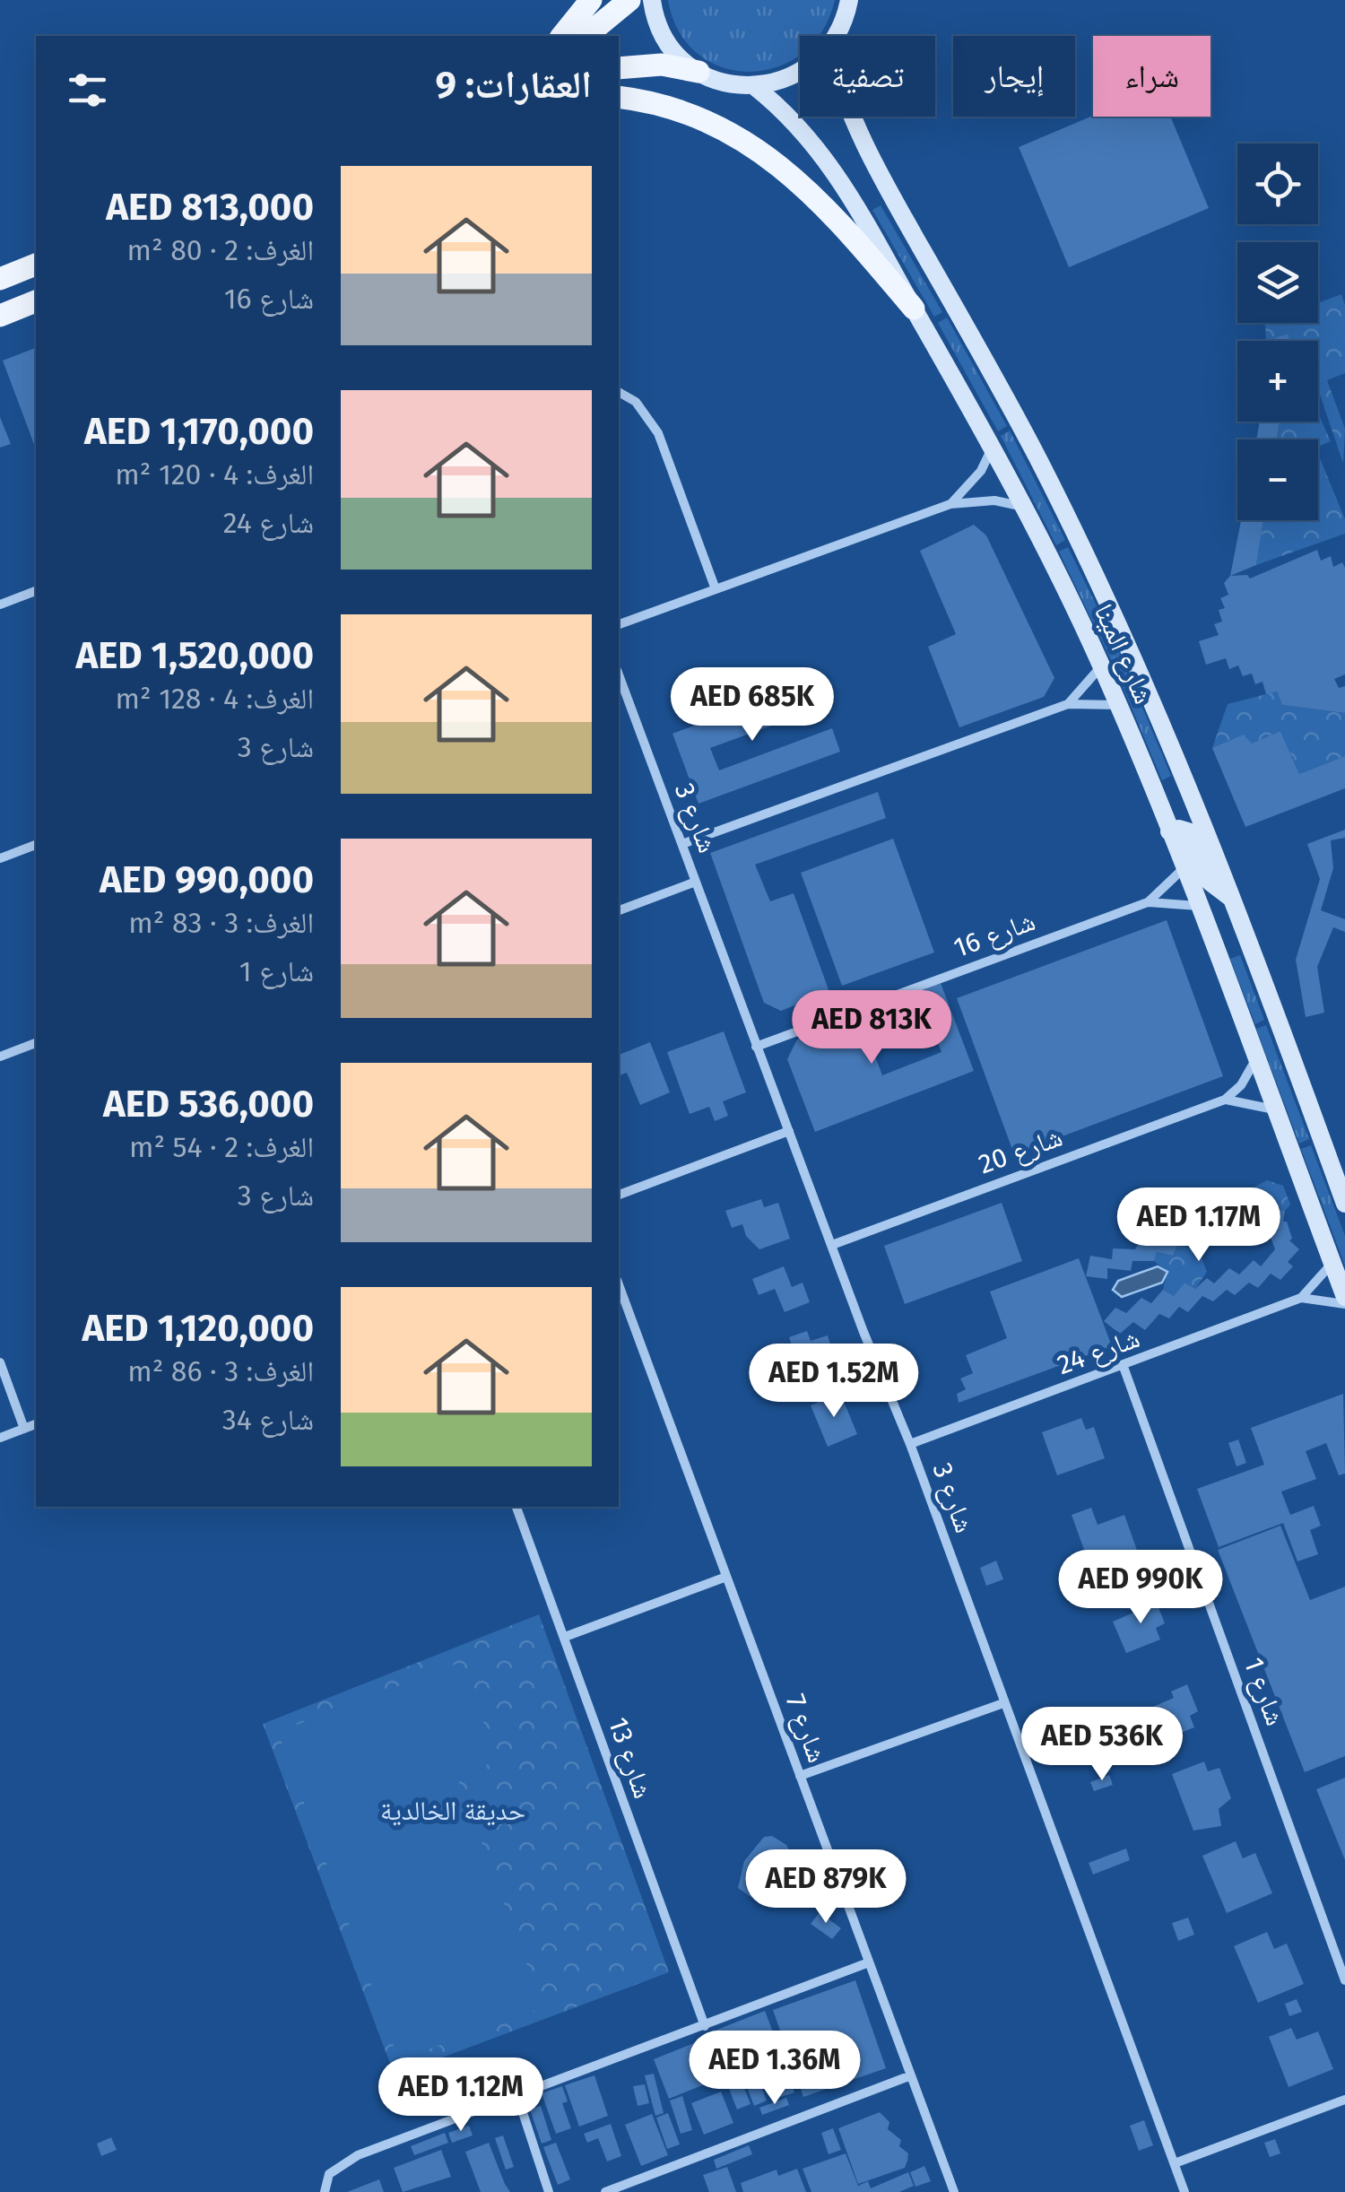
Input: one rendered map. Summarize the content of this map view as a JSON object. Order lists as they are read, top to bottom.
{
  "streets": {
    "main road": ["شارع المينا"],
    "street": [
      "شارع 3",
      "شارع 16",
      "شارع 20",
      "شارع 24",
      "شارع 1",
      "شارع 7",
      "شارع 13"
    ]
  },
  "crossings": [
    ["شارع المينا", "شارع 16"],
    ["شارع المينا", "شارع 24"],
    ["شارع 3", "شارع 16"],
    ["شارع 3", "شارع 20"],
    ["شارع 3", "شارع 24"],
    ["شارع 24", "شارع 1"]
  ],
  "parks": ["حديقة الخالدية"],
  "page": {
    "chip": ["شراء", "إيجار", "تصفية"],
    "heading": "العقارات: 9",
    "map_buttons": ["+", "−"],
    "list": [
      {
        "name": "AED 813,000",
        "note": "الغرف: 2 · 80 m² · شارع 16"
      },
      {
        "name": "AED 1,170,000",
        "note": "الغرف: 4 · 120 m² · شارع 24"
      },
      {
        "name": "AED 1,520,000",
        "note": "الغرف: 4 · 128 m² · شارع 3"
      },
      {
        "name": "AED 990,000",
        "note": "الغرف: 3 · 83 m² · شارع 1"
      },
      {
        "name": "AED 536,000",
        "note": "الغرف: 2 · 54 m² · شارع 3"
      },
      {
        "name": "AED 1,120,000",
        "note": "الغرف: 3 · 86 m² · شارع 34"
      }
    ],
    "price": [
      "AED 685K",
      "AED 813K",
      "AED 1.17M",
      "AED 1.52M",
      "AED 990K",
      "AED 536K",
      "AED 879K",
      "AED 1.36M",
      "AED 1.12M"
    ]
  }
}
